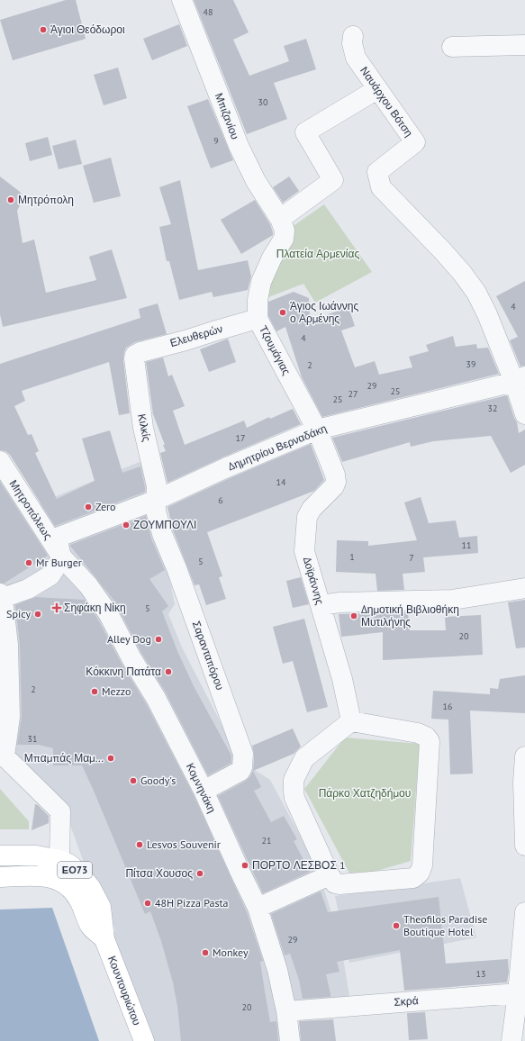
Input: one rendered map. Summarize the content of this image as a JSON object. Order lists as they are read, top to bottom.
{
  "streets": {
    "main road": ["ΕΟ73", "Κουντουριώτου"],
    "street": [
      "Ναυάρχου Βότση",
      "Μπιζανίου",
      "Ελευθερών",
      "Τζουμάγιας",
      "Κιλκίς",
      "Δημητρίου Βερναδάκη",
      "Μητροπόλεως",
      "Δοϊράννης",
      "Σαρανταπόρου",
      "Κομνηνάκη",
      "Σκρά"
    ]
  },
  "crossings": [
    ["Ναυάρχου Βότση", "Δημητρίου Βερναδάκη"],
    ["Μπιζανίου", "Τζουμάγιας"],
    ["Ελευθερών", "Τζουμάγιας"],
    ["Ελευθερών", "Κιλκίς"],
    ["Τζουμάγιας", "Δημητρίου Βερναδάκη"],
    ["Τζουμάγιας", "Δοϊράννης"],
    ["Κιλκίς", "Δημητρίου Βερναδάκη"],
    ["Κιλκίς", "Σαρανταπόρου"],
    ["Δημητρίου Βερναδάκη", "Μητροπόλεως"],
    ["Δημητρίου Βερναδάκη", "Δοϊράννης"],
    ["Δημητρίου Βερναδάκη", "Σαρανταπόρου"],
    ["Δημητρίου Βερναδάκη", "Κομνηνάκη"],
    ["Μητροπόλεως", "Κομνηνάκη"],
    ["Σαρανταπόρου", "Κομνηνάκη"],
    ["Κομνηνάκη", "Σκρά"]
  ],
  "parks": ["Πλατεία Αρμενίας", "Πάρκο Χατζηδήμου"],
  "places": {
    "other": [
      "Άγιοι Θεόδωροι",
      "Μητρόπολη",
      "Άγιος Ιωάννης ο Αρμένης",
      "Zero",
      "ΖΟΥΜΠΟΥΛΙ",
      "Mr Burger",
      "Spicy",
      "Δημοτική Βιβλιοθήκη Μυτιλήνης",
      "Alley Dog",
      "Κόκκινη Πατάτα",
      "Mezzo",
      "Μπαμπάς Μαμ...",
      "Goody's",
      "Lesvos Souvenir",
      "ΠΟΡΤΟ ΛΕΣΒΟΣ 1",
      "Πίτσα Χουσος",
      "48H Pizza Pasta",
      "Theofilos Paradise Boutique Hotel",
      "Monkey"
    ],
    "health": ["Σηφάκη Νίκη"]
  },
  "house_numbers": [
    "48",
    "30",
    "9",
    "4",
    "4",
    "39",
    "2",
    "29",
    "25",
    "27",
    "25",
    "32",
    "17",
    "14",
    "6",
    "11",
    "1",
    "7",
    "5",
    "5",
    "20",
    "2",
    "16",
    "31",
    "21",
    "29",
    "13",
    "20"
  ]
}
